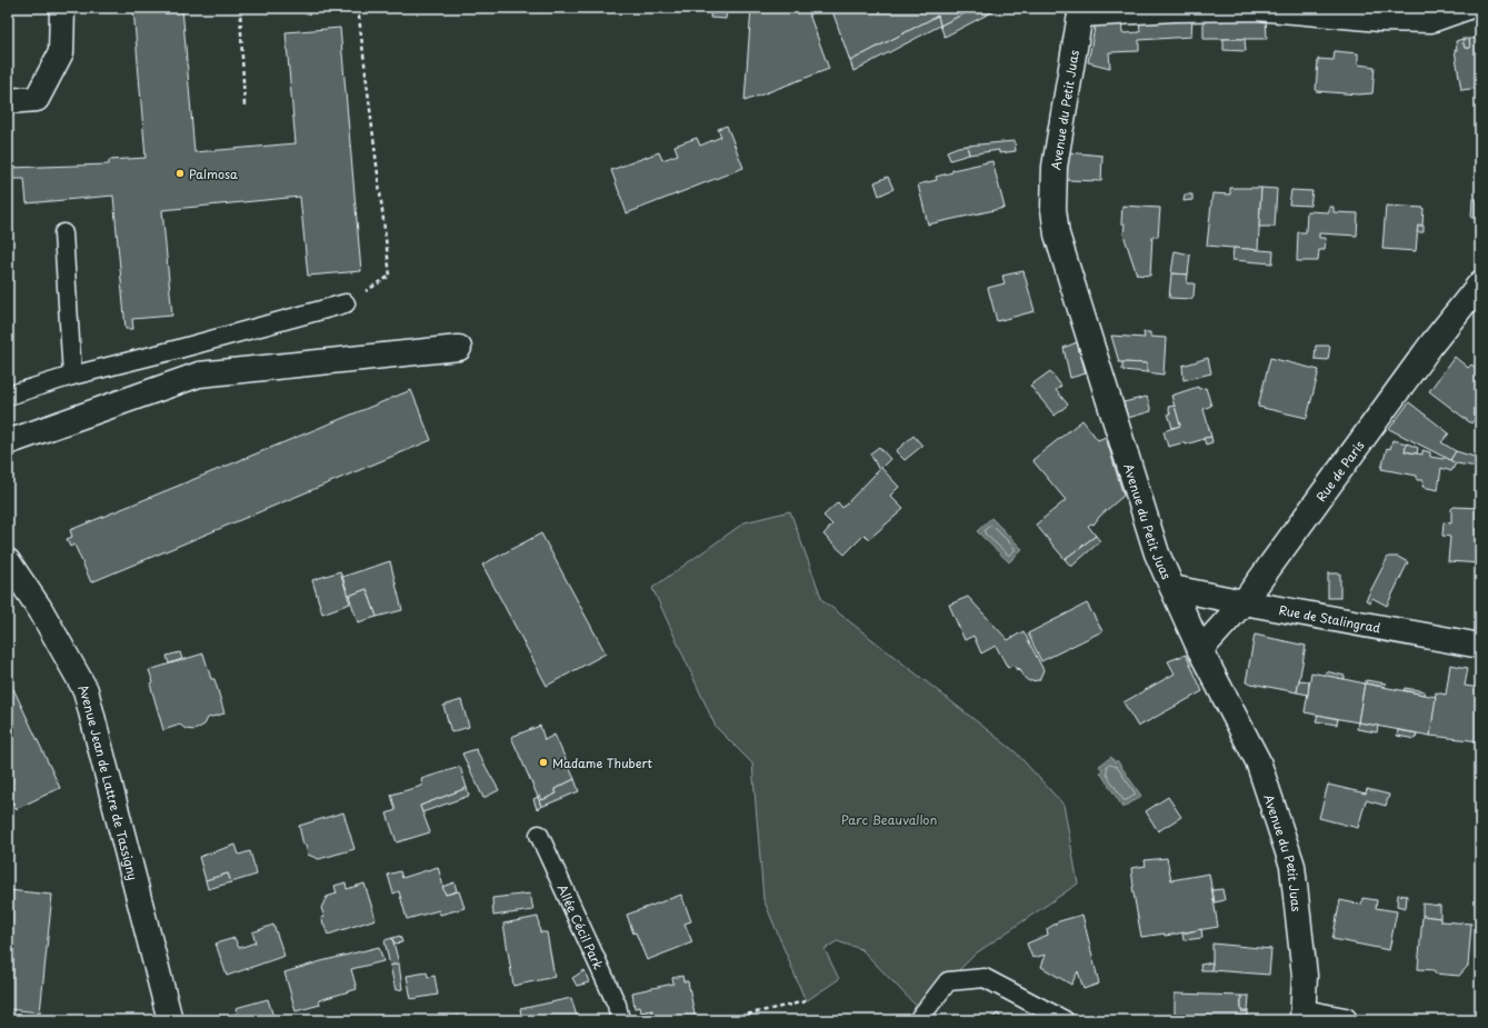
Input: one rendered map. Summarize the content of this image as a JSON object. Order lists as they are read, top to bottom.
{
  "streets": {
    "street": [
      "Avenue du Petit Juas",
      "Rue de Paris",
      "Rue de Stalingrad",
      "Avenue Jean de Lattre de Tassigny"
    ],
    "lane": ["Allée Cécil Park"]
  },
  "crossings": [
    ["Rue de Paris", "Rue de Stalingrad"]
  ],
  "parks": ["Parc Beauvallon"],
  "places": ["Palmosa", "Madame Thubert"]
}
